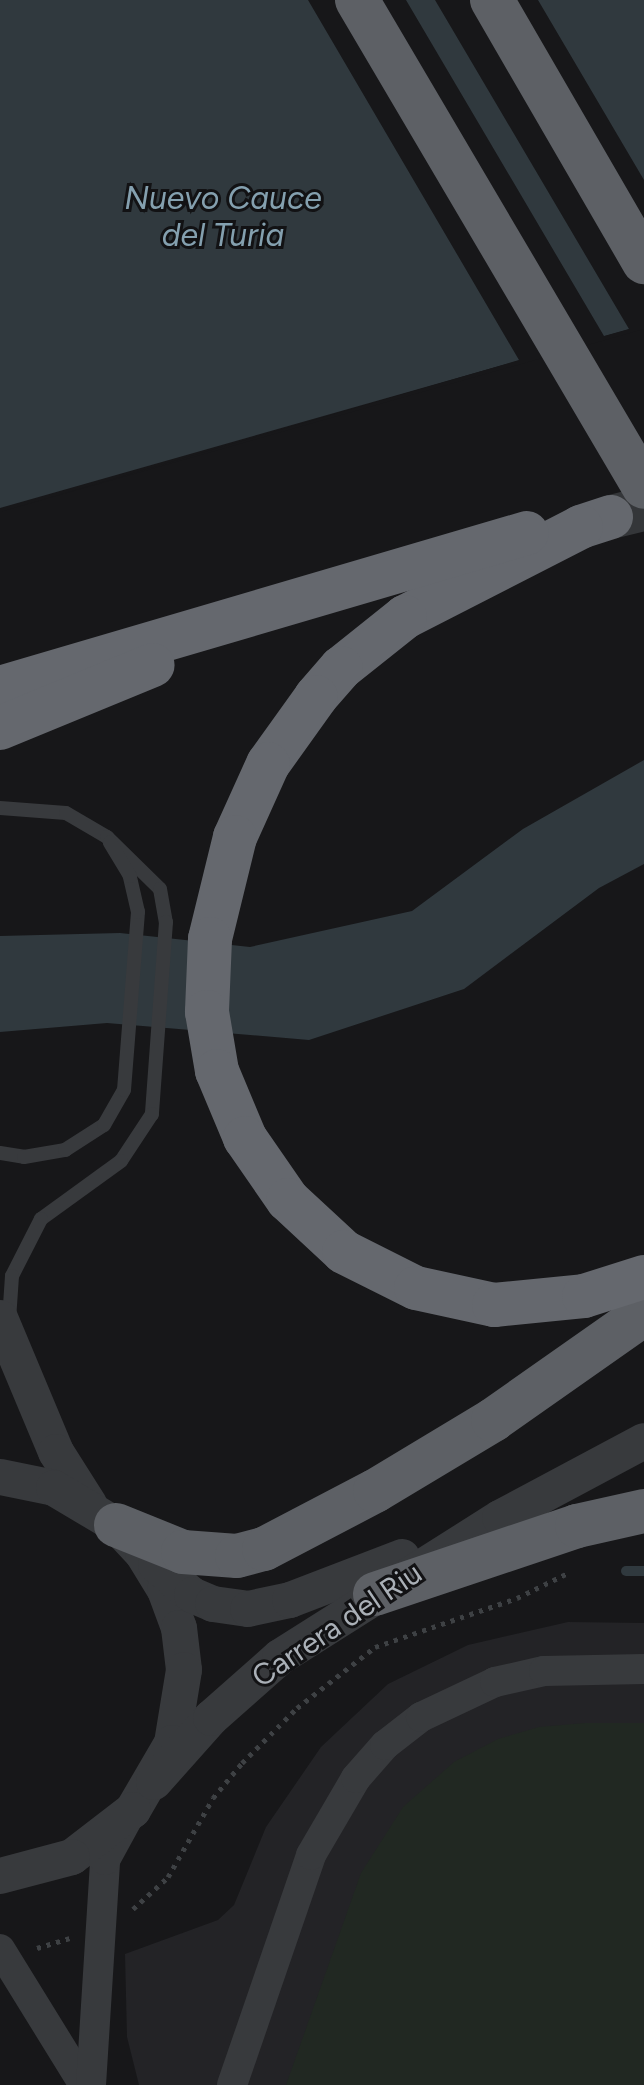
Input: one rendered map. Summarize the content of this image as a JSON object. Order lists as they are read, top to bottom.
{
  "streets": {
    "street": ["Carrera del Riu"]
  },
  "water": ["Nuevo Cauce del Turia"]
}
